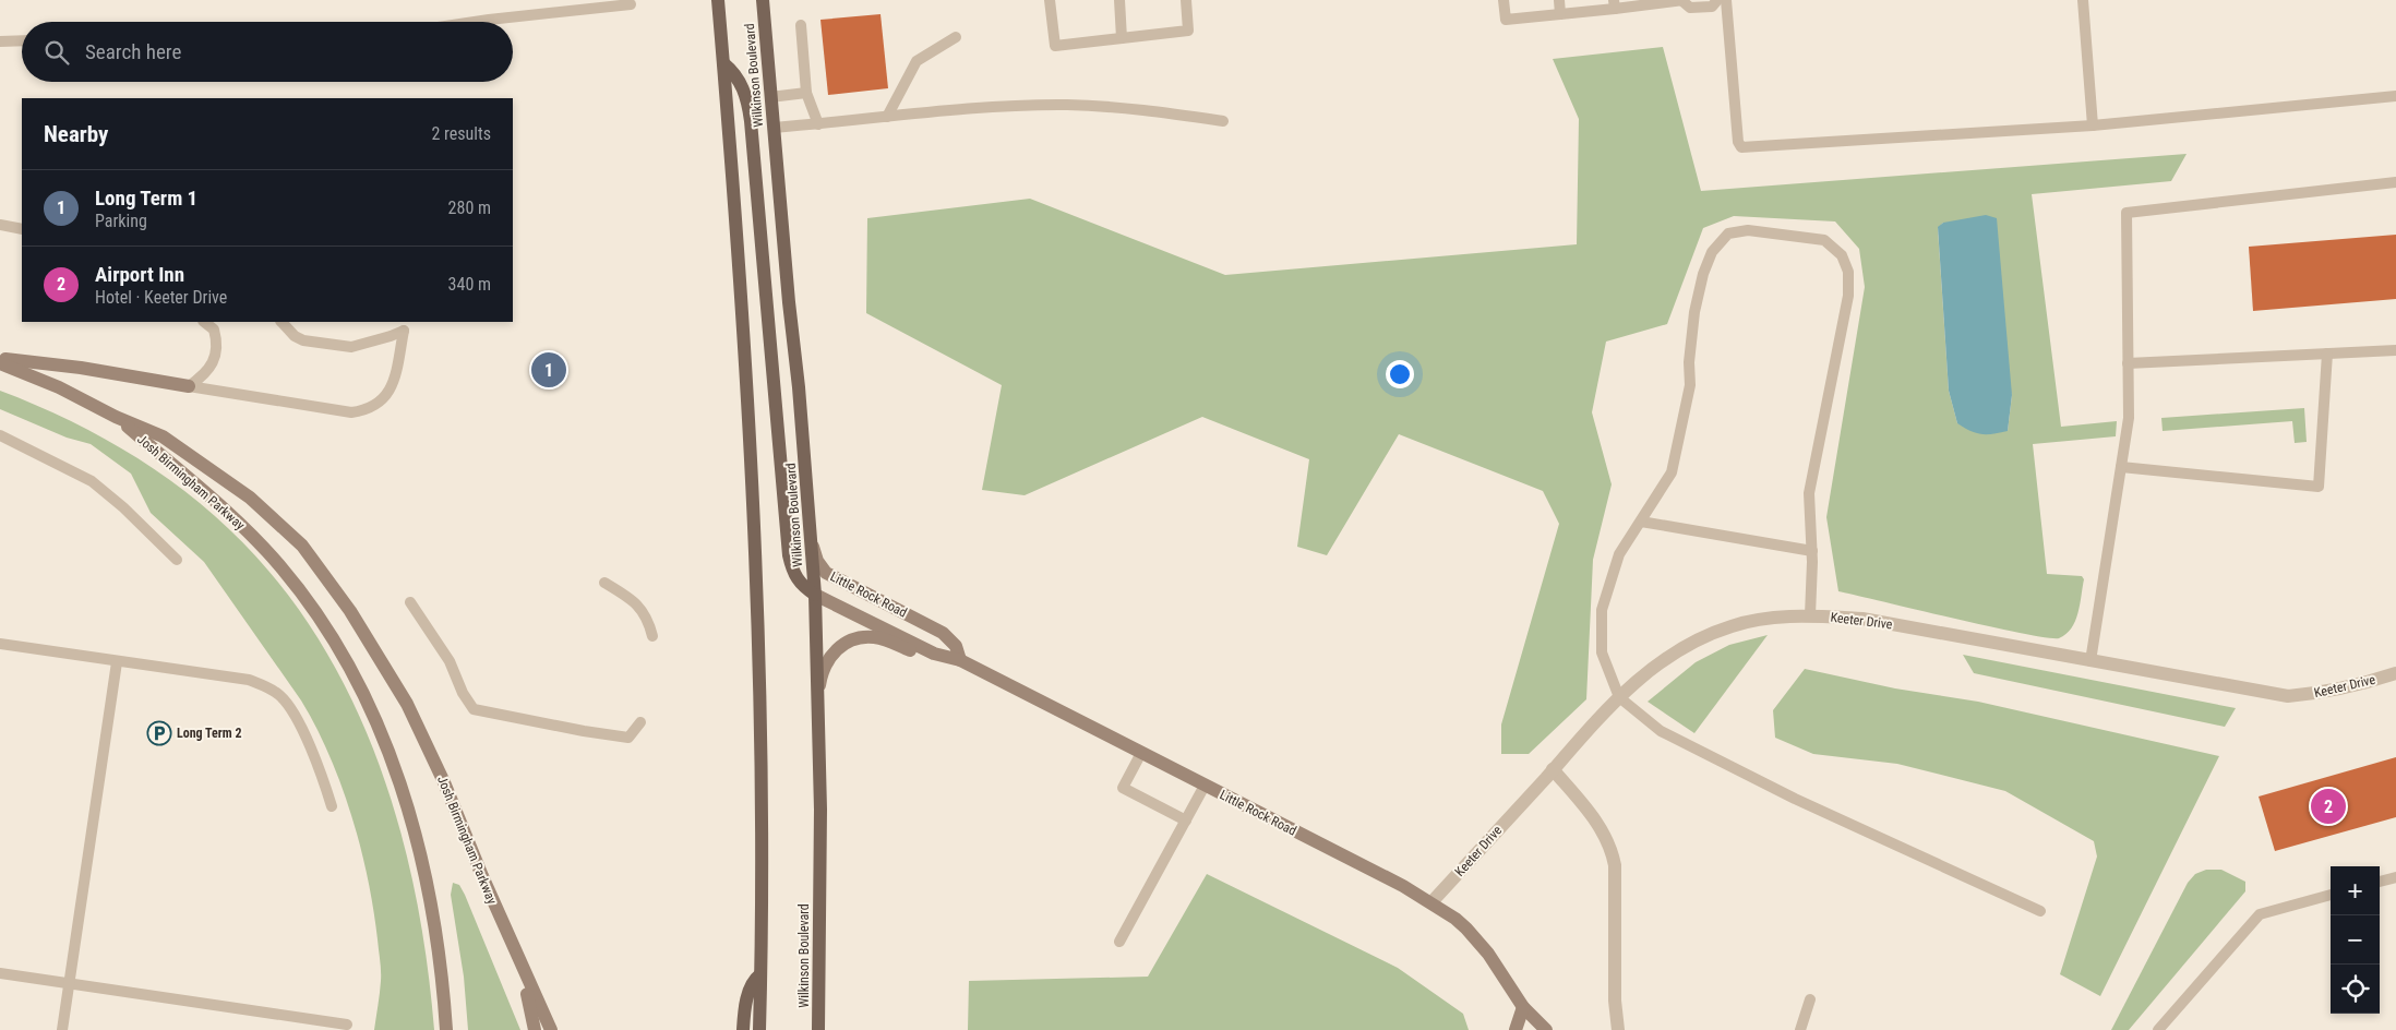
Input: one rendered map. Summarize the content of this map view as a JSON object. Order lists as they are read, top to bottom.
{
  "streets": {
    "main road": ["Wilkinson Boulevard", "Josh Birmingham Parkway", "Little Rock Road"],
    "street": ["Keeter Drive"]
  },
  "crossings": [
    ["Wilkinson Boulevard", "Little Rock Road"],
    ["Little Rock Road", "Keeter Drive"]
  ],
  "places": {
    "parking": ["Long Term 2"]
  },
  "page": {
    "search": "Search here",
    "heading": ["Nearby", "2 results"],
    "list": [
      {
        "mark": "1",
        "name": "Long Term 1",
        "note": "Parking",
        "value": "280 m"
      },
      {
        "mark": "2",
        "name": "Airport Inn",
        "note": "Hotel · Keeter Drive",
        "value": "340 m"
      }
    ],
    "pins": ["1", "2"],
    "map_buttons": ["+", "−"]
  }
}
